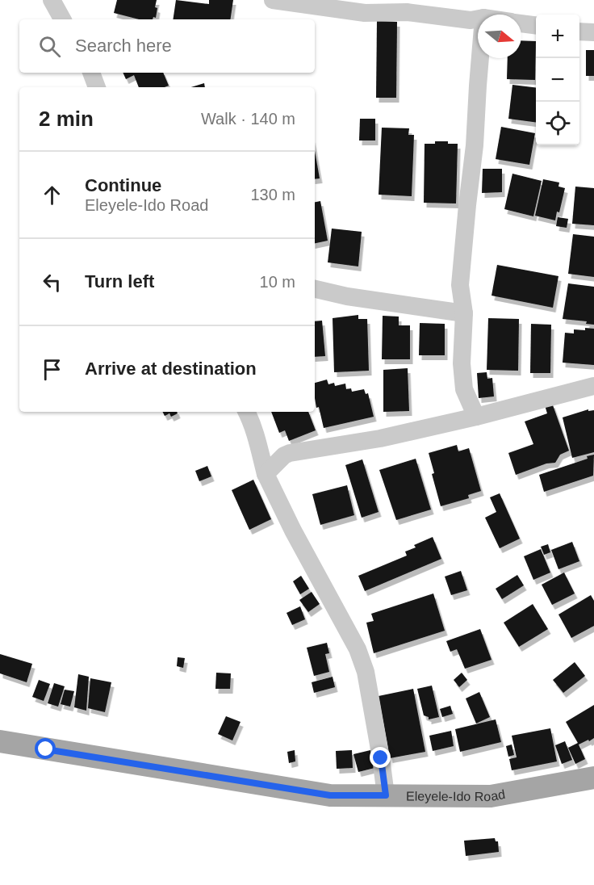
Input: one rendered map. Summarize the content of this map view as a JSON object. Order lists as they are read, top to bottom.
{
  "streets": {
    "main road": ["Eleyele-Ido Road"]
  },
  "north": "right",
  "page": {
    "map_buttons": ["+", "−"],
    "search": "Search here",
    "heading": ["2 min", "Walk · 140 m"],
    "list": [
      ["Continue", "Eleyele-Ido Road", "130 m"],
      ["Turn left", "10 m"],
      "Arrive at destination"
    ]
  }
}
